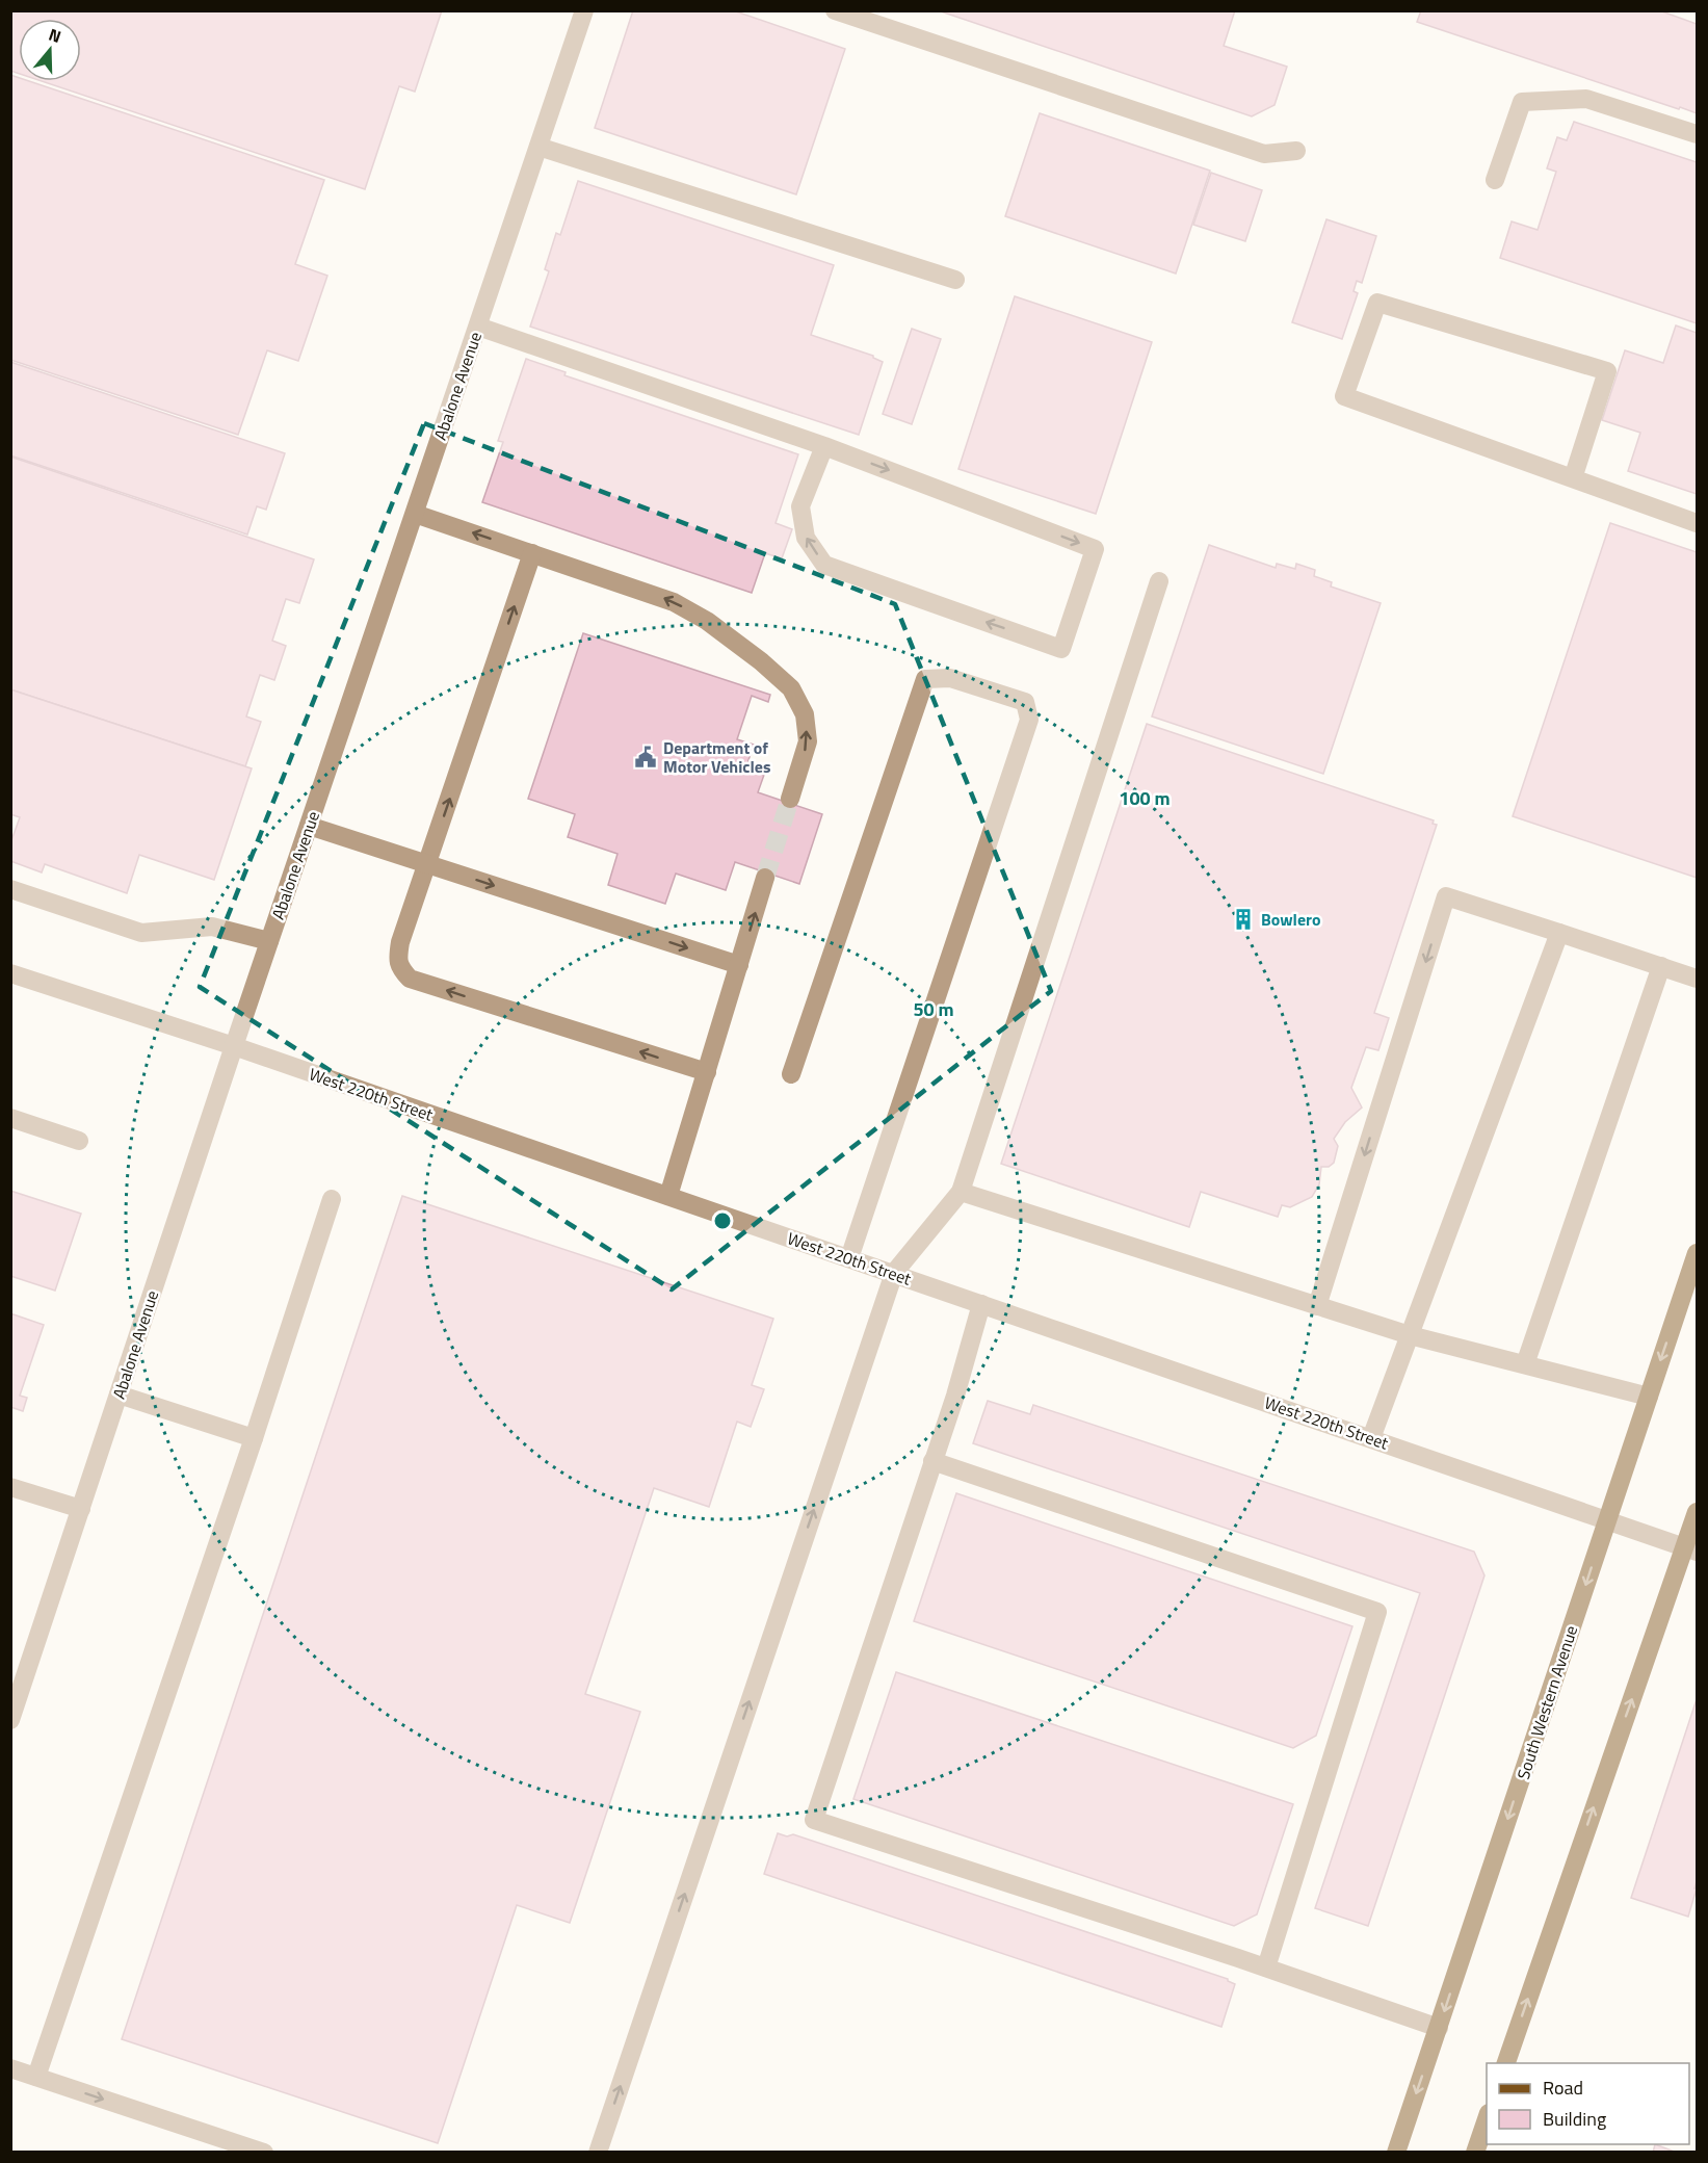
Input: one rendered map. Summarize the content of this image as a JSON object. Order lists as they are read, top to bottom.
{
  "streets": {
    "main road": ["South Western Avenue"],
    "street": ["Abalone Avenue", "West 220th Street"]
  },
  "crossings": [
    ["Abalone Avenue", "West 220th Street"],
    ["West 220th Street", "South Western Avenue"]
  ],
  "places": {
    "public building": ["Department of Motor Vehicles"],
    "building": ["Bowlero"]
  },
  "legend": ["Road", "Building"],
  "north": "top",
  "rings": ["100 m", "50 m"]
}
